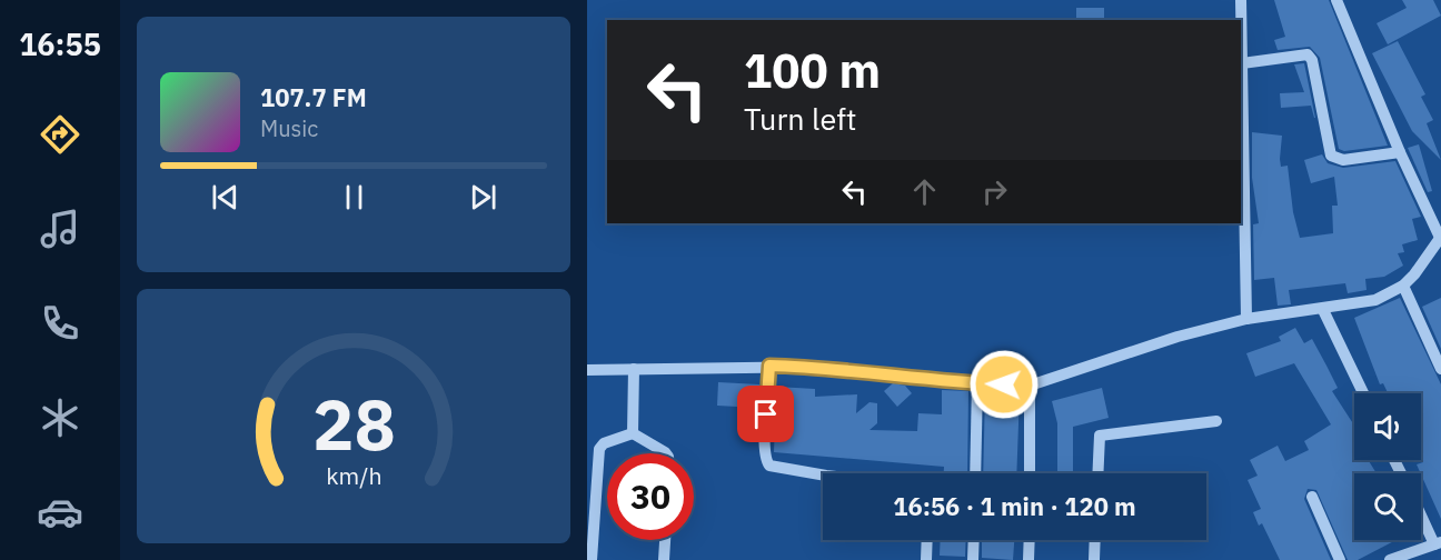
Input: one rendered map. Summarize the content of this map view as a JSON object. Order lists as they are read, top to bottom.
{
  "page": {
    "tabs": "16:55",
    "turn": ["100 m", "Turn left"],
    "song": ["107.7 FM", "Music"],
    "limit": "30",
    "trip": "16:56 · 1 min · 120 m",
    "gauge": ["28", "km/h"]
  }
}
